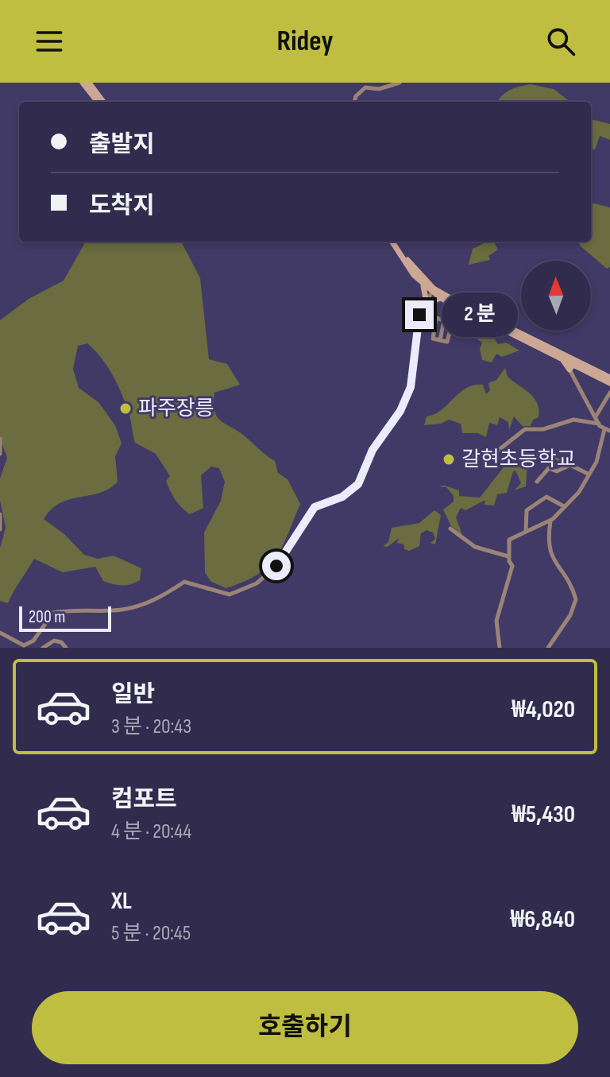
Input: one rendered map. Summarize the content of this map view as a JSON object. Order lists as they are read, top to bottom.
{
  "places": ["파주장릉", "갈현초등학교"],
  "scale_bar": "200 m",
  "north": "top",
  "page": {
    "header": "Ridey",
    "banner": ["출발지", "도착지"],
    "bubble": "2 분",
    "scale": "200 m",
    "list": [
      {
        "name": "일반",
        "note": "3 분 · 20:43",
        "value": "₩4,020"
      },
      {
        "name": "컴포트",
        "note": "4 분 · 20:44",
        "value": "₩5,430"
      },
      {
        "name": "XL",
        "note": "5 분 · 20:45",
        "value": "₩6,840"
      }
    ],
    "buttons": "호출하기"
  }
}
